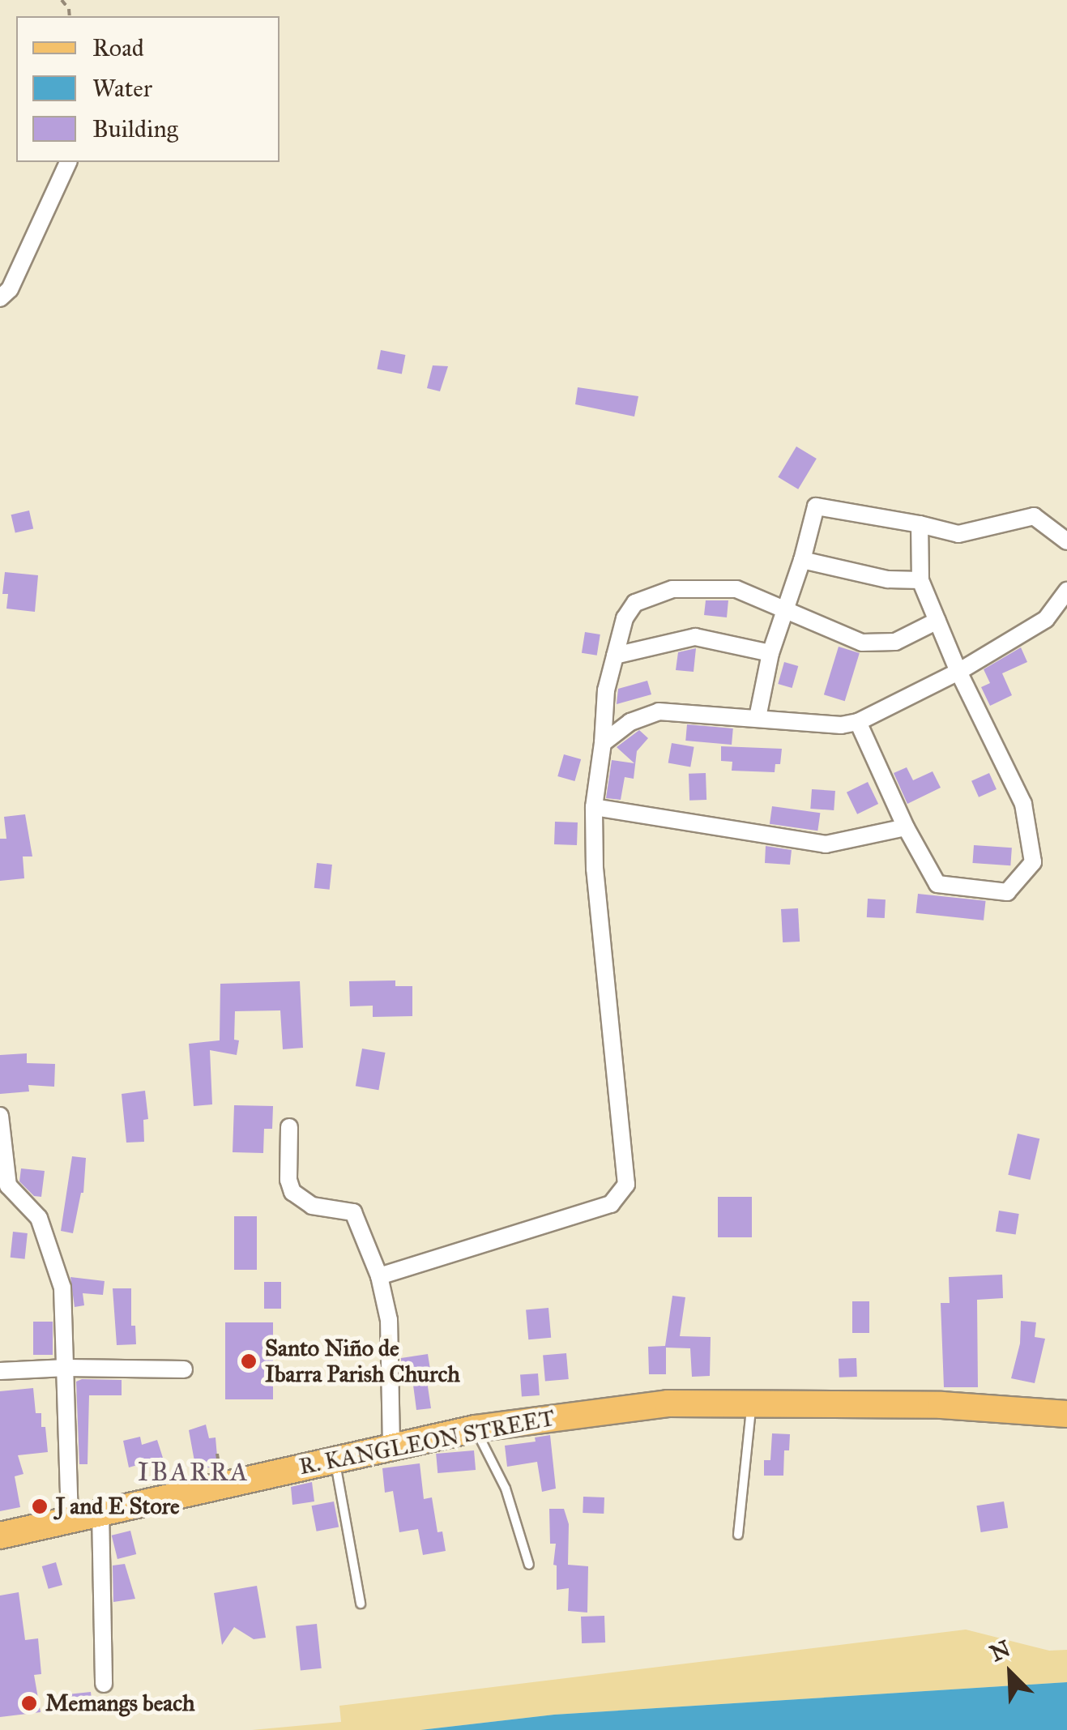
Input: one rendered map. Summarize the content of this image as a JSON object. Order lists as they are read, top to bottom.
{
  "streets": {
    "main road": ["R. KANGLEON STREET"]
  },
  "districts": ["IBARRA"],
  "places": ["Santo Niño de Ibarra Parish Church", "J and E Store", "Memangs beach"],
  "legend": ["Road", "Water", "Building"],
  "north": "top left"
}
